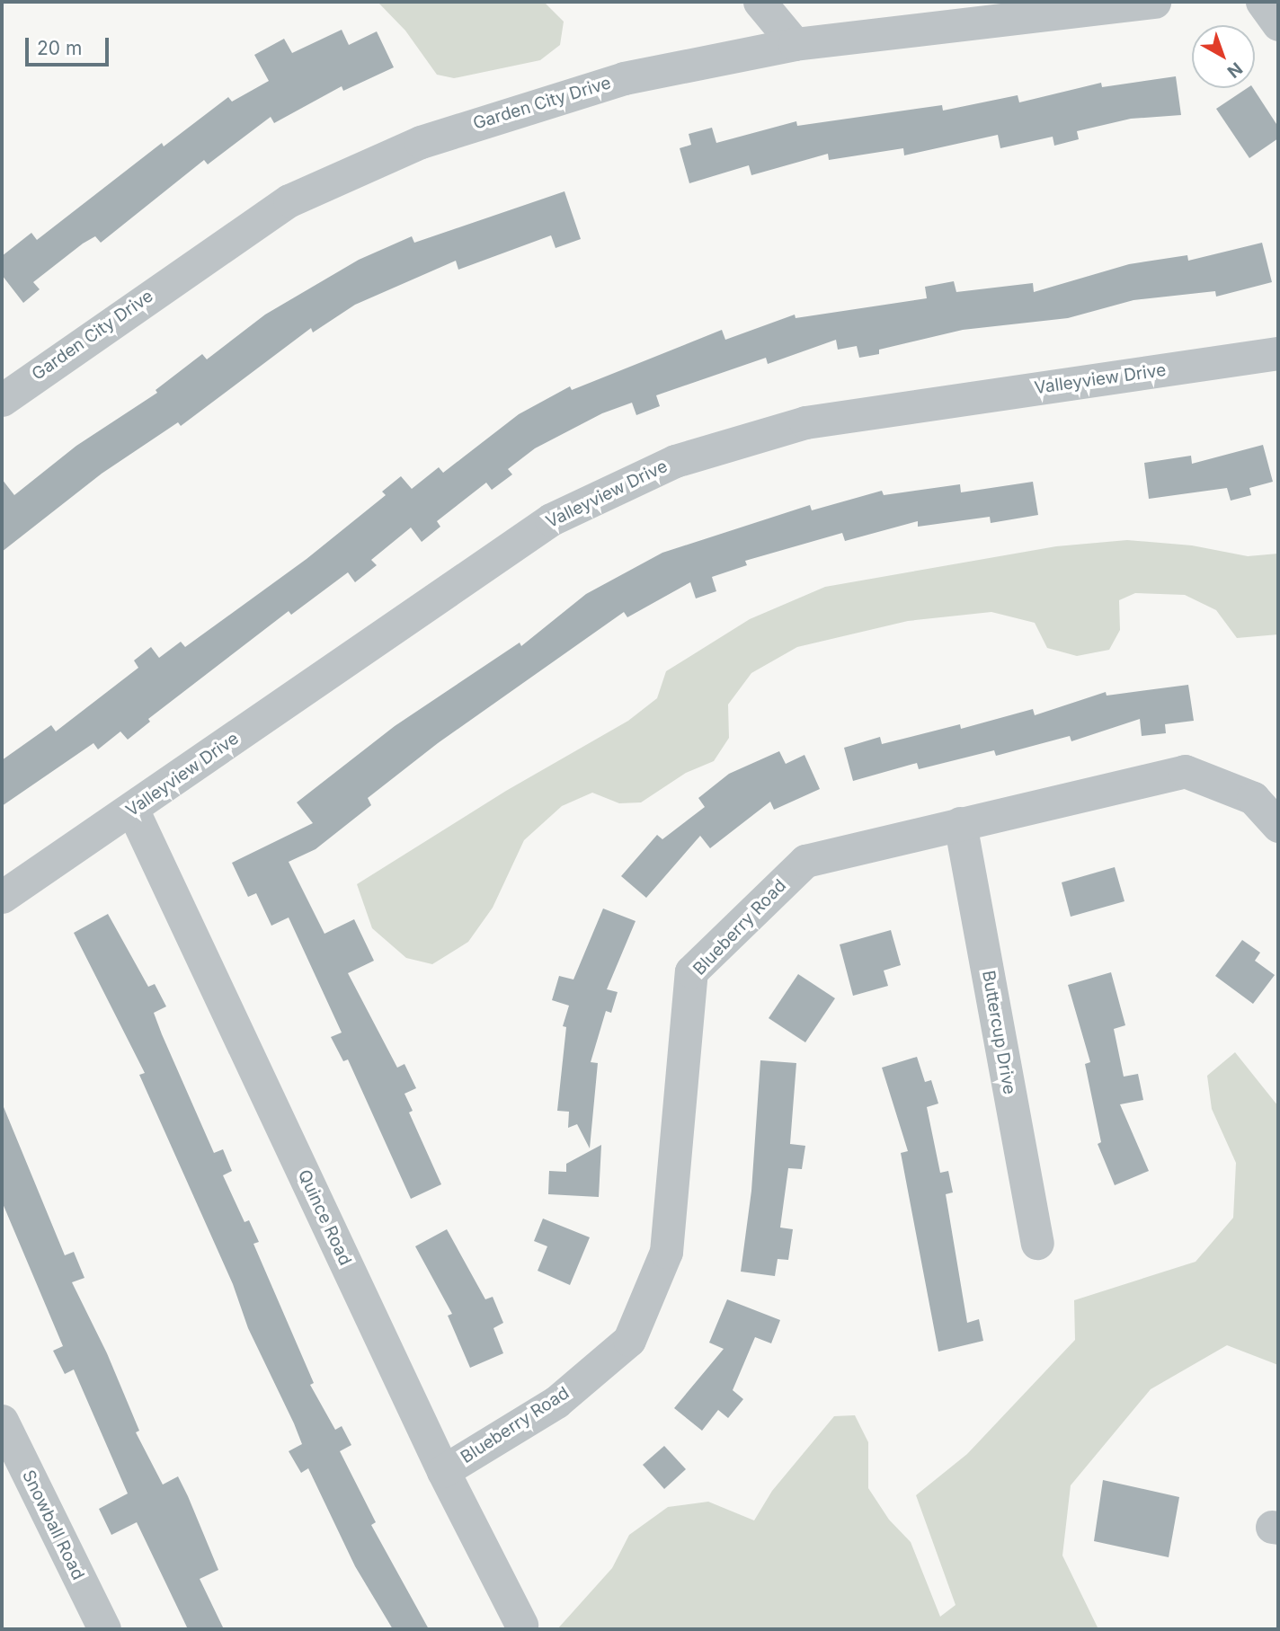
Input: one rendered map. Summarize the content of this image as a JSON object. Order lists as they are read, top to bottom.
{
  "streets": {
    "street": [
      "Garden City Drive",
      "Valleyview Drive",
      "Blueberry Road",
      "Buttercup Drive",
      "Quince Road",
      "Snowball Road"
    ]
  },
  "crossings": [
    ["Valleyview Drive", "Quince Road"],
    ["Blueberry Road", "Buttercup Drive"],
    ["Blueberry Road", "Quince Road"]
  ],
  "scale_bar": "20 m",
  "north": "bottom right"
}
